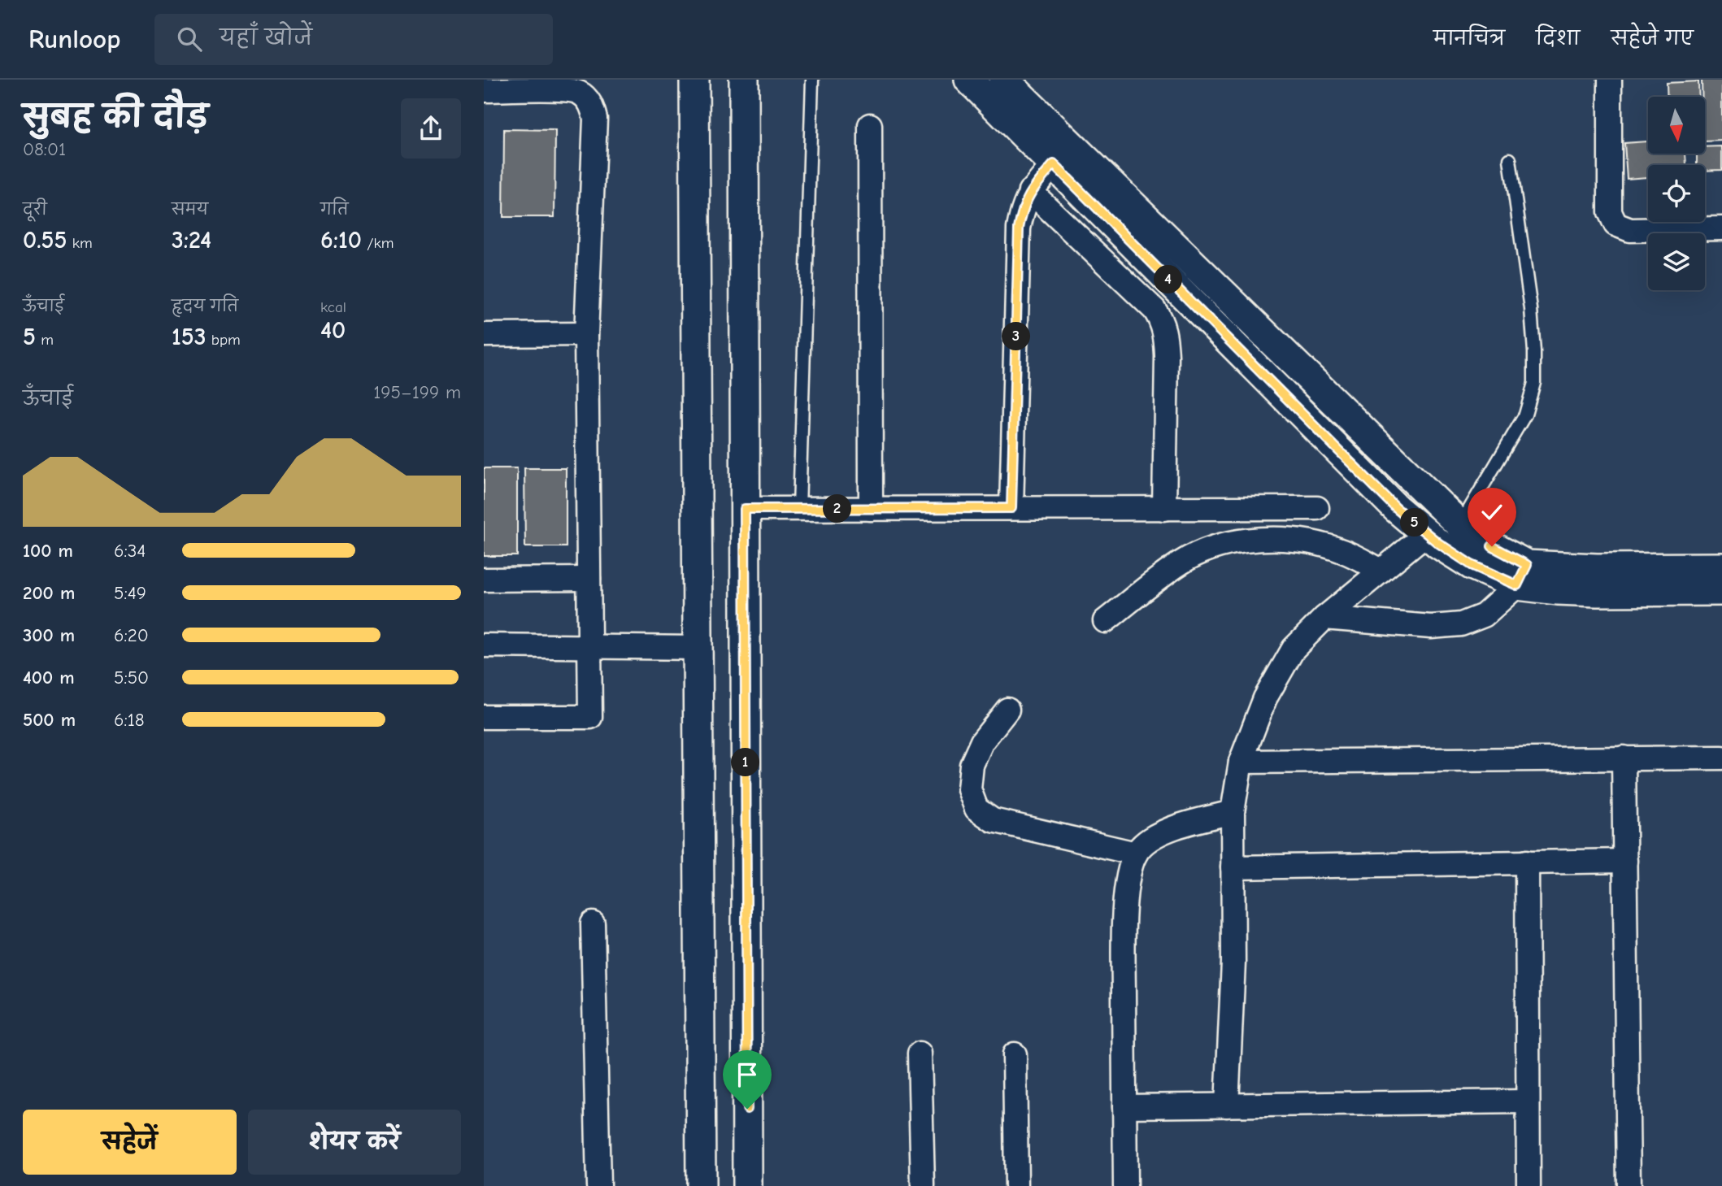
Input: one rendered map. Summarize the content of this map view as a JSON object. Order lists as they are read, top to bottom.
{
  "north": "bottom",
  "page": {
    "header": "Runloop",
    "search": "यहाँ खोजें",
    "nav": ["मानचित्र", "दिशा", "सहेजे गए"],
    "heading": ["सुबह की दौड़", "08:01"],
    "stats": [
      ["दूरी", "0.55 km"],
      ["समय", "3:24"],
      ["गति", "6:10 /km"],
      ["ऊँचाई", "5 m"],
      ["हृदय गति", "153 bpm"],
      ["kcal", "40"]
    ],
    "pins": [
      "4",
      "3",
      "2",
      "5",
      "1"
    ],
    "chart": ["ऊँचाई", "195–199 m"],
    "list": [
      {
        "name": "100 m",
        "note": "6:34"
      },
      {
        "name": "200 m",
        "note": "5:49"
      },
      {
        "name": "300 m",
        "note": "6:20"
      },
      {
        "name": "400 m",
        "note": "5:50"
      },
      {
        "name": "500 m",
        "note": "6:18"
      }
    ],
    "buttons": ["सहेजें", "शेयर करें"]
  }
}
